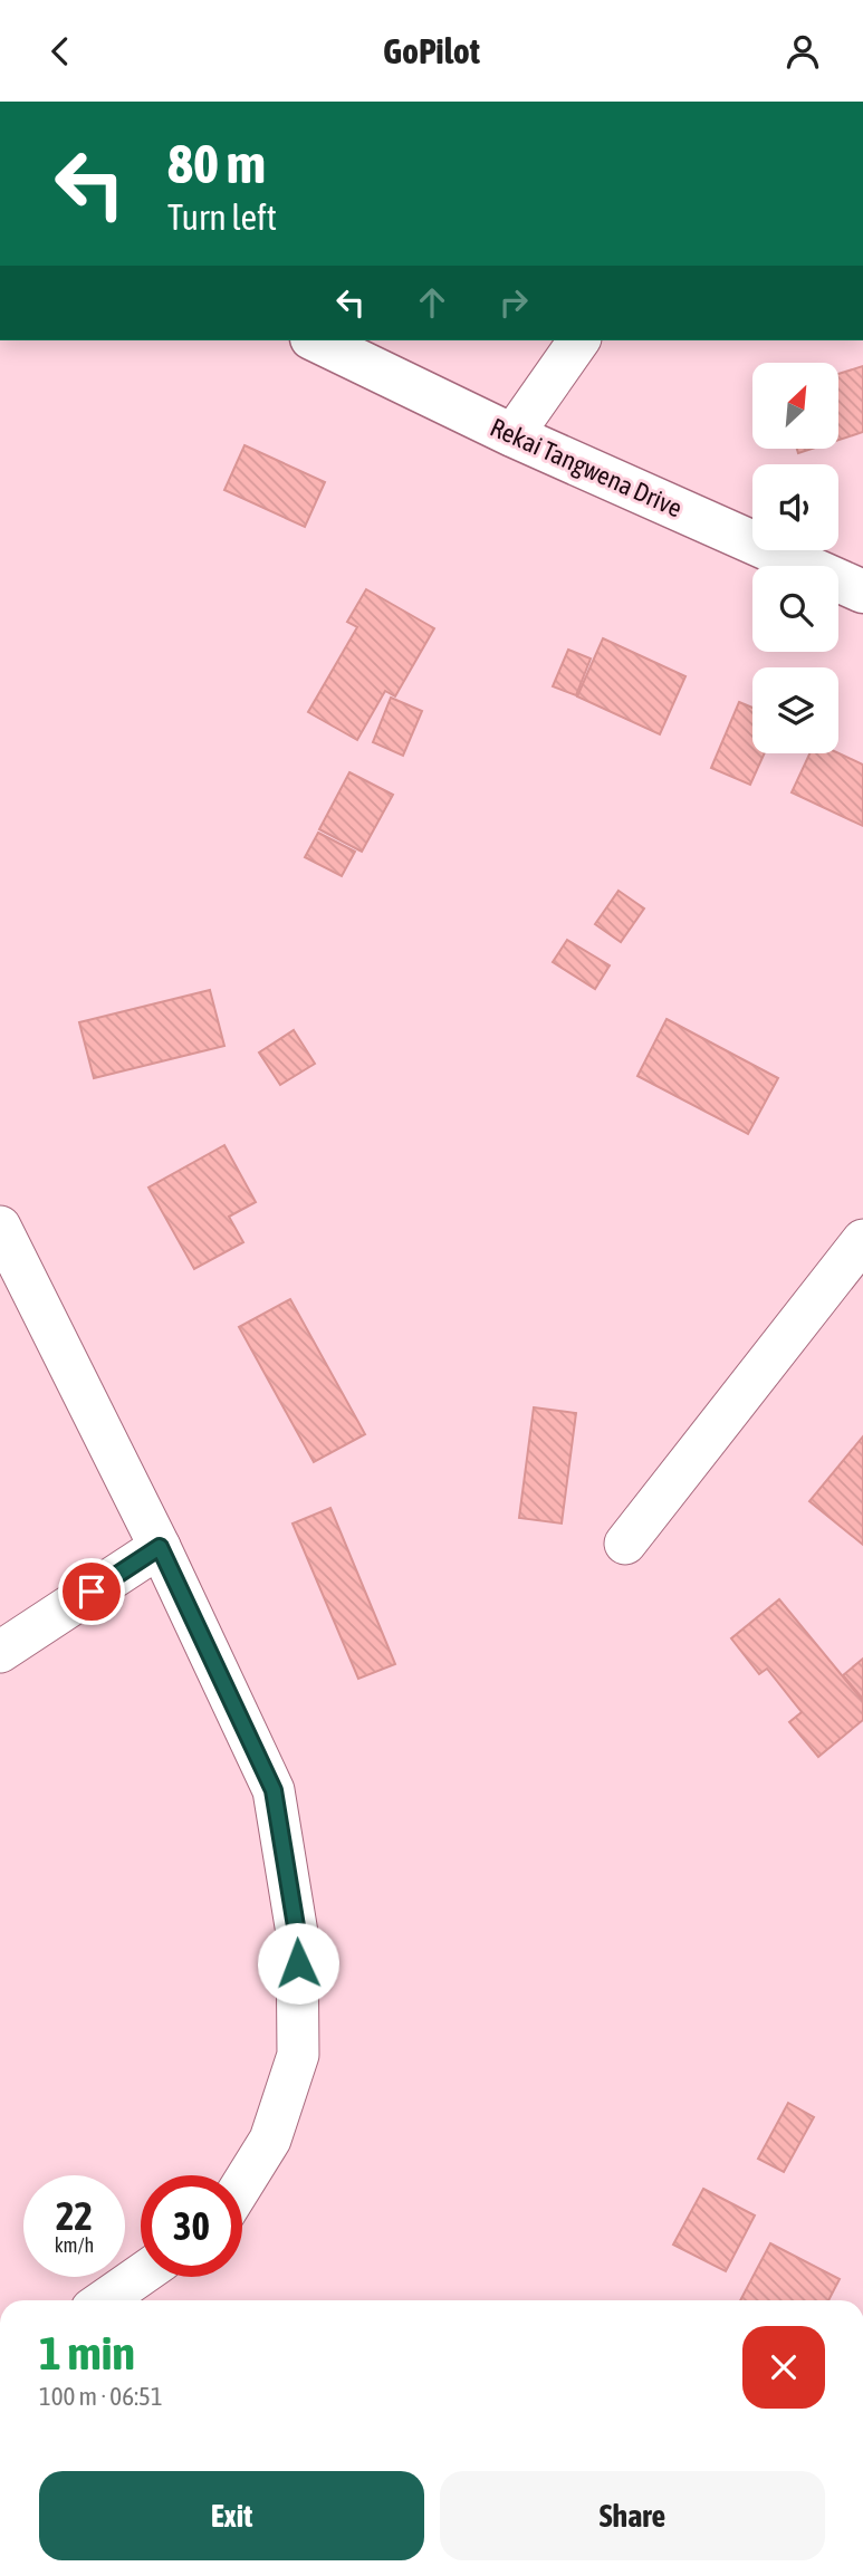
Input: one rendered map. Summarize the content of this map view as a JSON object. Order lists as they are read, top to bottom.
{
  "streets": {
    "main road": ["Rekai Tangwena Drive"]
  },
  "north": "top right",
  "page": {
    "header": "GoPilot",
    "turn": ["80 m", "Turn left"],
    "speed": "22 km/h",
    "limit": "30",
    "heading": ["1 min", "100 m · 06:51"],
    "buttons": ["Exit", "Share"]
  }
}
